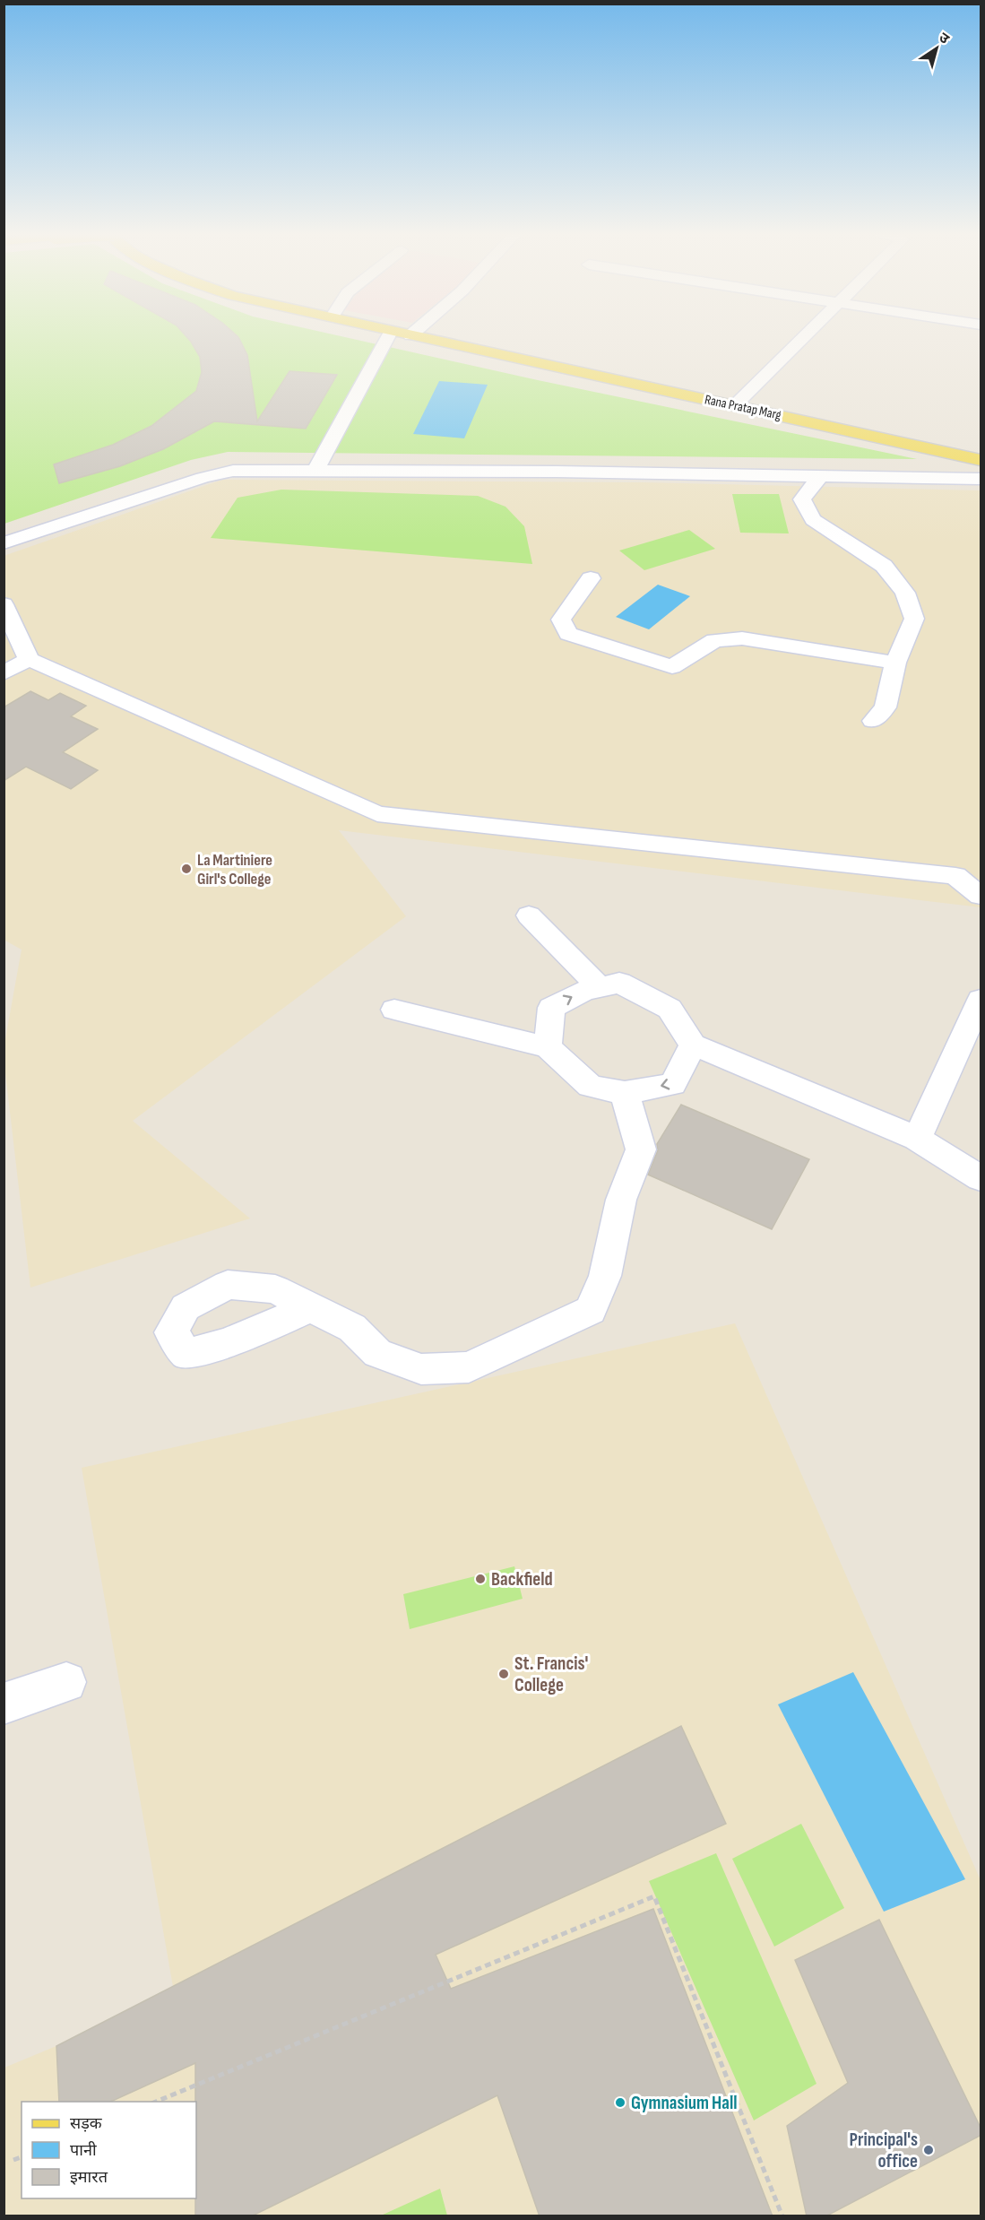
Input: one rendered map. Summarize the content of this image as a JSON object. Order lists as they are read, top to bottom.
{
  "streets": {
    "main road": ["Rana Pratap Marg"]
  },
  "places": [
    "La Martiniere Girl's College",
    "Backfield",
    "St. Francis' College",
    "Gymnasium Hall",
    "Principal's office"
  ],
  "legend": ["सड़क", "पानी", "इमारत"],
  "north": "top right"
}
